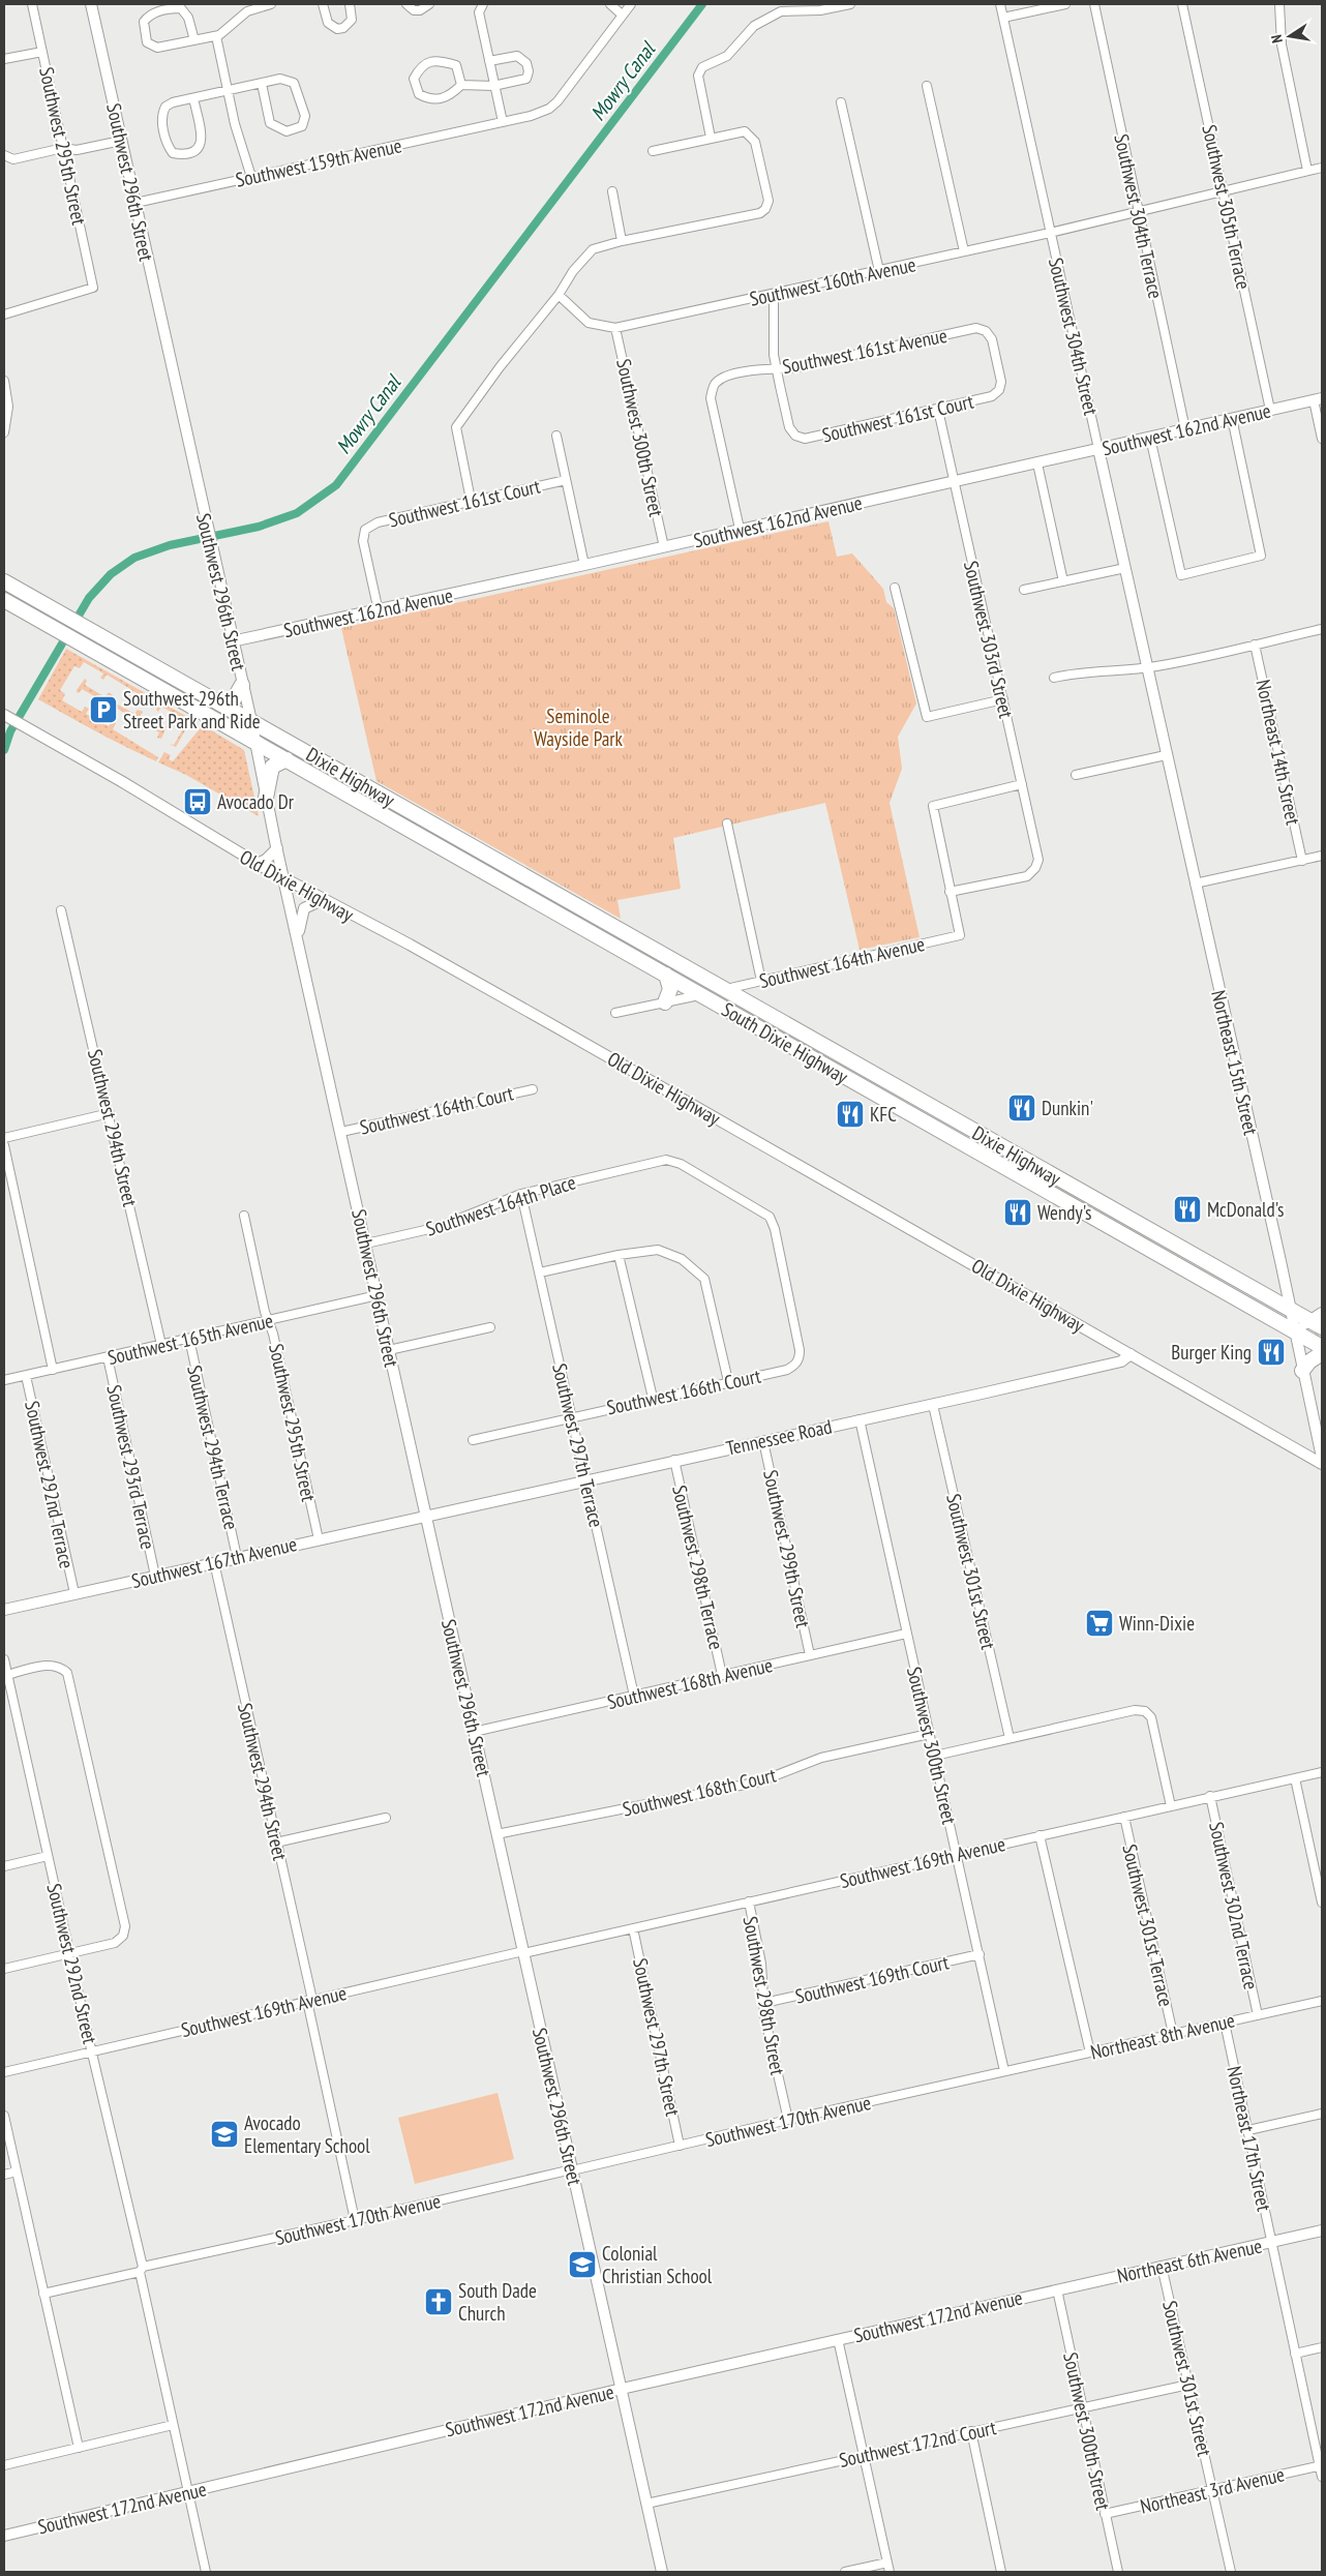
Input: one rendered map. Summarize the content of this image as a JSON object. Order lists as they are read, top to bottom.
{
  "streets": {
    "highway": ["Dixie Highway", "South Dixie Highway"],
    "street": [
      "Southwest 295th Street",
      "Southwest 159th Avenue",
      "Southwest 296th Street",
      "Southwest 305th Terrace",
      "Southwest 304th Terrace",
      "Southwest 160th Avenue",
      "Southwest 304th Street",
      "Southwest 161st Avenue",
      "Southwest 161st Court",
      "Southwest 162nd Avenue",
      "Southwest 300th Street",
      "Southwest 303rd Street",
      "Northeast 14th Street",
      "Old Dixie Highway",
      "Southwest 164th Avenue",
      "Northeast 15th Street",
      "Southwest 164th Court",
      "Southwest 294th Street",
      "Southwest 164th Place",
      "Southwest 165th Avenue",
      "Southwest 166th Court",
      "Tennessee Road",
      "Southwest 297th Terrace",
      "Southwest 294th Terrace",
      "Southwest 293rd Terrace",
      "Southwest 292nd Terrace",
      "Southwest 299th Street",
      "Southwest 167th Avenue",
      "Southwest 298th Terrace",
      "Southwest 301st Street",
      "Southwest 168th Avenue",
      "Southwest 168th Court",
      "Southwest 169th Avenue",
      "Southwest 302nd Terrace",
      "Southwest 301st Terrace",
      "Southwest 292nd Street",
      "Southwest 169th Court",
      "Southwest 298th Street",
      "Northeast 8th Avenue",
      "Southwest 297th Street",
      "Southwest 170th Avenue",
      "Northeast 17th Street",
      "Northeast 6th Avenue",
      "Southwest 172nd Avenue",
      "Southwest 172nd Court",
      "Northeast 3rd Avenue"
    ]
  },
  "crossings": [
    ["Southwest 295th Street", "Southwest 165th Avenue"],
    ["Southwest 295th Street", "Southwest 167th Avenue"],
    ["Southwest 159th Avenue", "Southwest 296th Street"],
    ["Southwest 296th Street", "Southwest 162nd Avenue"],
    ["Southwest 296th Street", "Dixie Highway"],
    ["Southwest 296th Street", "Old Dixie Highway"],
    ["Southwest 296th Street", "Southwest 164th Court"],
    ["Southwest 296th Street", "Southwest 164th Place"],
    ["Southwest 296th Street", "Southwest 165th Avenue"],
    ["Southwest 296th Street", "Tennessee Road"],
    ["Southwest 296th Street", "Southwest 167th Avenue"],
    ["Southwest 296th Street", "Southwest 168th Avenue"],
    ["Southwest 296th Street", "Southwest 168th Court"],
    ["Southwest 296th Street", "Southwest 169th Avenue"],
    ["Southwest 296th Street", "Southwest 170th Avenue"],
    ["Southwest 296th Street", "Southwest 172nd Avenue"],
    ["Southwest 296th Street", "Southwest 172nd Court"],
    ["Southwest 305th Terrace", "Southwest 160th Avenue"],
    ["Southwest 305th Terrace", "Southwest 162nd Avenue"],
    ["Southwest 304th Terrace", "Southwest 160th Avenue"],
    ["Southwest 304th Terrace", "Southwest 162nd Avenue"],
    ["Southwest 160th Avenue", "Southwest 304th Street"],
    ["Southwest 160th Avenue", "Southwest 300th Street"],
    ["Southwest 304th Street", "Southwest 162nd Avenue"],
    ["Southwest 304th Street", "Northeast 15th Street"],
    ["Southwest 161st Avenue", "Southwest 161st Court"],
    ["Southwest 161st Avenue", "Southwest 162nd Avenue"],
    ["Southwest 161st Court", "Southwest 162nd Avenue"],
    ["Southwest 161st Court", "Southwest 303rd Street"],
    ["Southwest 162nd Avenue", "Southwest 300th Street"],
    ["Southwest 162nd Avenue", "Southwest 303rd Street"],
    ["Southwest 300th Street", "Tennessee Road"],
    ["Southwest 300th Street", "Southwest 168th Avenue"],
    ["Southwest 300th Street", "Southwest 168th Court"],
    ["Southwest 300th Street", "Southwest 169th Avenue"],
    ["Southwest 300th Street", "Southwest 169th Court"],
    ["Southwest 300th Street", "Northeast 8th Avenue"],
    ["Southwest 300th Street", "Southwest 170th Avenue"],
    ["Southwest 300th Street", "Northeast 6th Avenue"],
    ["Southwest 300th Street", "Southwest 172nd Avenue"],
    ["Southwest 300th Street", "Southwest 172nd Court"],
    ["Southwest 300th Street", "Northeast 3rd Avenue"],
    ["Southwest 303rd Street", "Southwest 164th Avenue"],
    ["Dixie Highway", "South Dixie Highway"],
    ["Dixie Highway", "Northeast 15th Street"],
    ["Old Dixie Highway", "Tennessee Road"],
    ["Southwest 164th Avenue", "South Dixie Highway"],
    ["Southwest 294th Street", "Southwest 165th Avenue"],
    ["Southwest 294th Street", "Southwest 167th Avenue"],
    ["Southwest 294th Street", "Southwest 169th Avenue"],
    ["Southwest 294th Street", "Southwest 170th Avenue"],
    ["Southwest 164th Place", "Southwest 166th Court"],
    ["Southwest 164th Place", "Southwest 297th Terrace"],
    ["Southwest 165th Avenue", "Southwest 294th Terrace"],
    ["Southwest 165th Avenue", "Southwest 293rd Terrace"],
    ["Southwest 165th Avenue", "Southwest 292nd Terrace"],
    ["Southwest 166th Court", "Southwest 297th Terrace"],
    ["Tennessee Road", "Southwest 297th Terrace"],
    ["Tennessee Road", "Southwest 299th Street"],
    ["Tennessee Road", "Southwest 167th Avenue"],
    ["Tennessee Road", "Southwest 298th Terrace"],
    ["Tennessee Road", "Southwest 301st Street"],
    ["Southwest 297th Terrace", "Southwest 168th Avenue"],
    ["Southwest 294th Terrace", "Southwest 167th Avenue"],
    ["Southwest 293rd Terrace", "Southwest 167th Avenue"],
    ["Southwest 292nd Terrace", "Southwest 167th Avenue"],
    ["Southwest 299th Street", "Southwest 168th Avenue"],
    ["Southwest 298th Terrace", "Southwest 168th Avenue"],
    ["Southwest 301st Street", "Northeast 6th Avenue"],
    ["Southwest 301st Street", "Southwest 172nd Court"],
    ["Southwest 301st Street", "Northeast 3rd Avenue"],
    ["Southwest 169th Avenue", "Southwest 302nd Terrace"],
    ["Southwest 169th Avenue", "Southwest 301st Terrace"],
    ["Southwest 169th Avenue", "Southwest 292nd Street"],
    ["Southwest 169th Avenue", "Southwest 298th Street"],
    ["Southwest 169th Avenue", "Southwest 297th Street"],
    ["Southwest 302nd Terrace", "Northeast 8th Avenue"],
    ["Southwest 301st Terrace", "Northeast 8th Avenue"],
    ["Southwest 292nd Street", "Southwest 170th Avenue"],
    ["Southwest 292nd Street", "Southwest 172nd Avenue"],
    ["Southwest 169th Court", "Southwest 298th Street"],
    ["Southwest 298th Street", "Southwest 170th Avenue"],
    ["Northeast 8th Avenue", "Southwest 170th Avenue"],
    ["Northeast 8th Avenue", "Northeast 17th Street"],
    ["Southwest 297th Street", "Southwest 170th Avenue"],
    ["Northeast 17th Street", "Northeast 6th Avenue"],
    ["Northeast 17th Street", "Northeast 3rd Avenue"],
    ["Northeast 6th Avenue", "Southwest 172nd Avenue"]
  ],
  "water": ["Mowry Canal"],
  "parks": ["Seminole Wayside Park"],
  "places": {
    "parking": ["Southwest 296th Street Park and Ride"],
    "bus stop": ["Avocado Dr"],
    "restaurant": [
      "Dunkin'",
      "KFC",
      "McDonald's",
      "Wendy's",
      "Burger King"
    ],
    "supermarket": ["Winn-Dixie"],
    "school or university": ["Avocado Elementary School", "Colonial Christian School"],
    "church": ["South Dade Church"]
  },
  "north": "left"
}
